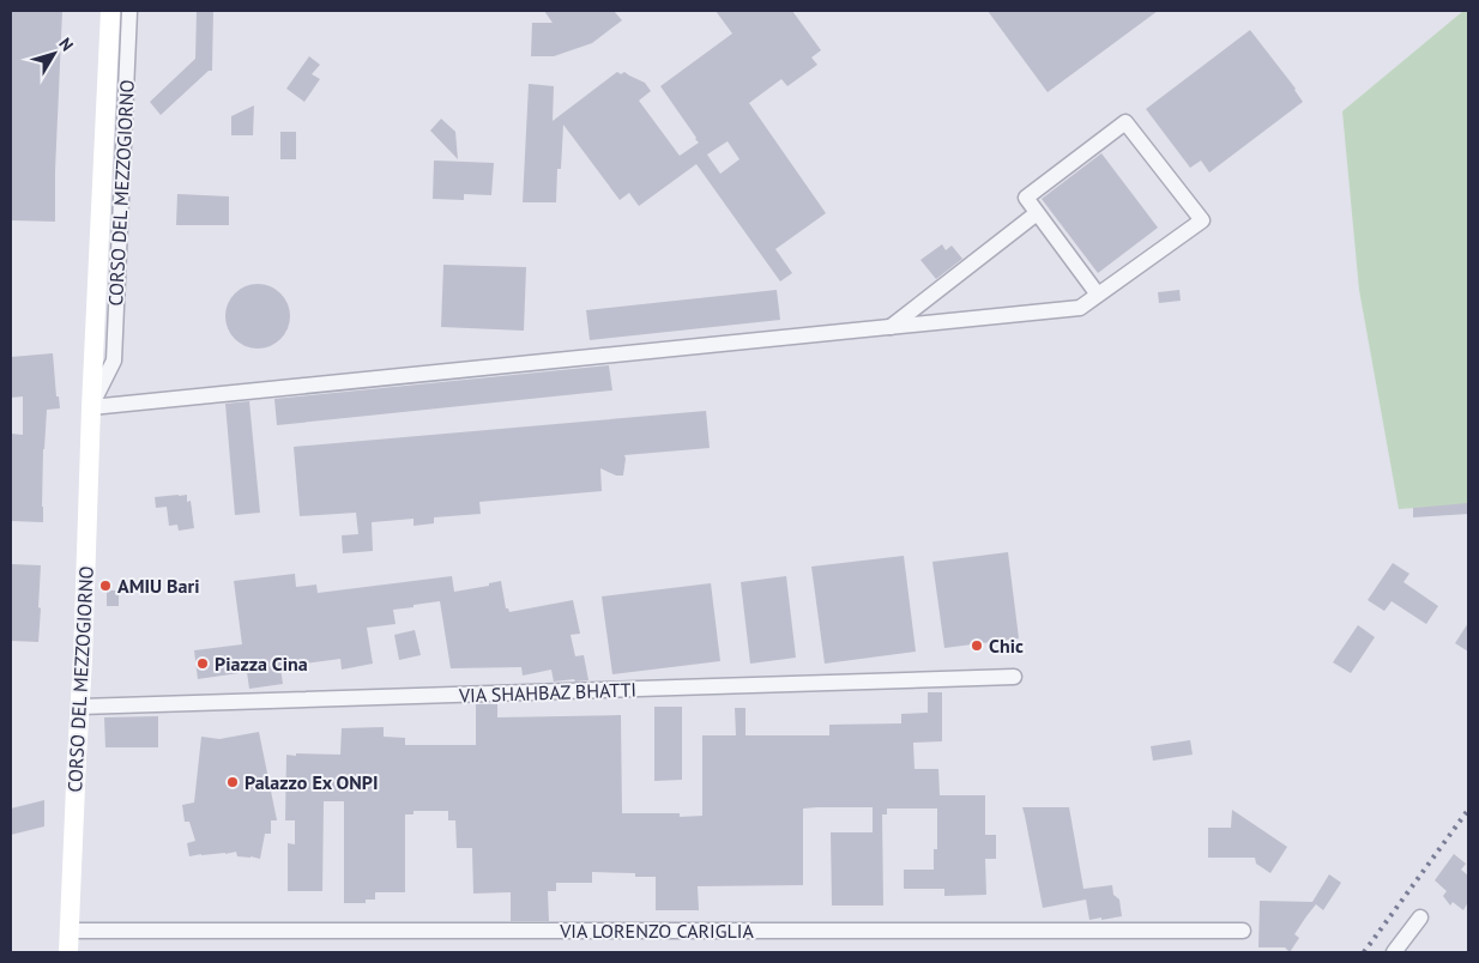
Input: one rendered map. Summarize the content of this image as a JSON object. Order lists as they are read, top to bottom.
{
  "streets": {
    "main road": ["CORSO DEL MEZZOGIORNO"],
    "street": ["VIA SHAHBAZ BHATTI", "VIA LORENZO CARIGLIA"]
  },
  "crossings": [
    ["CORSO DEL MEZZOGIORNO", "VIA SHAHBAZ BHATTI"],
    ["CORSO DEL MEZZOGIORNO", "VIA LORENZO CARIGLIA"]
  ],
  "places": [
    "AMIU Bari",
    "Chic",
    "Piazza Cina",
    "Palazzo Ex ONPI"
  ],
  "north": "top right"
}
